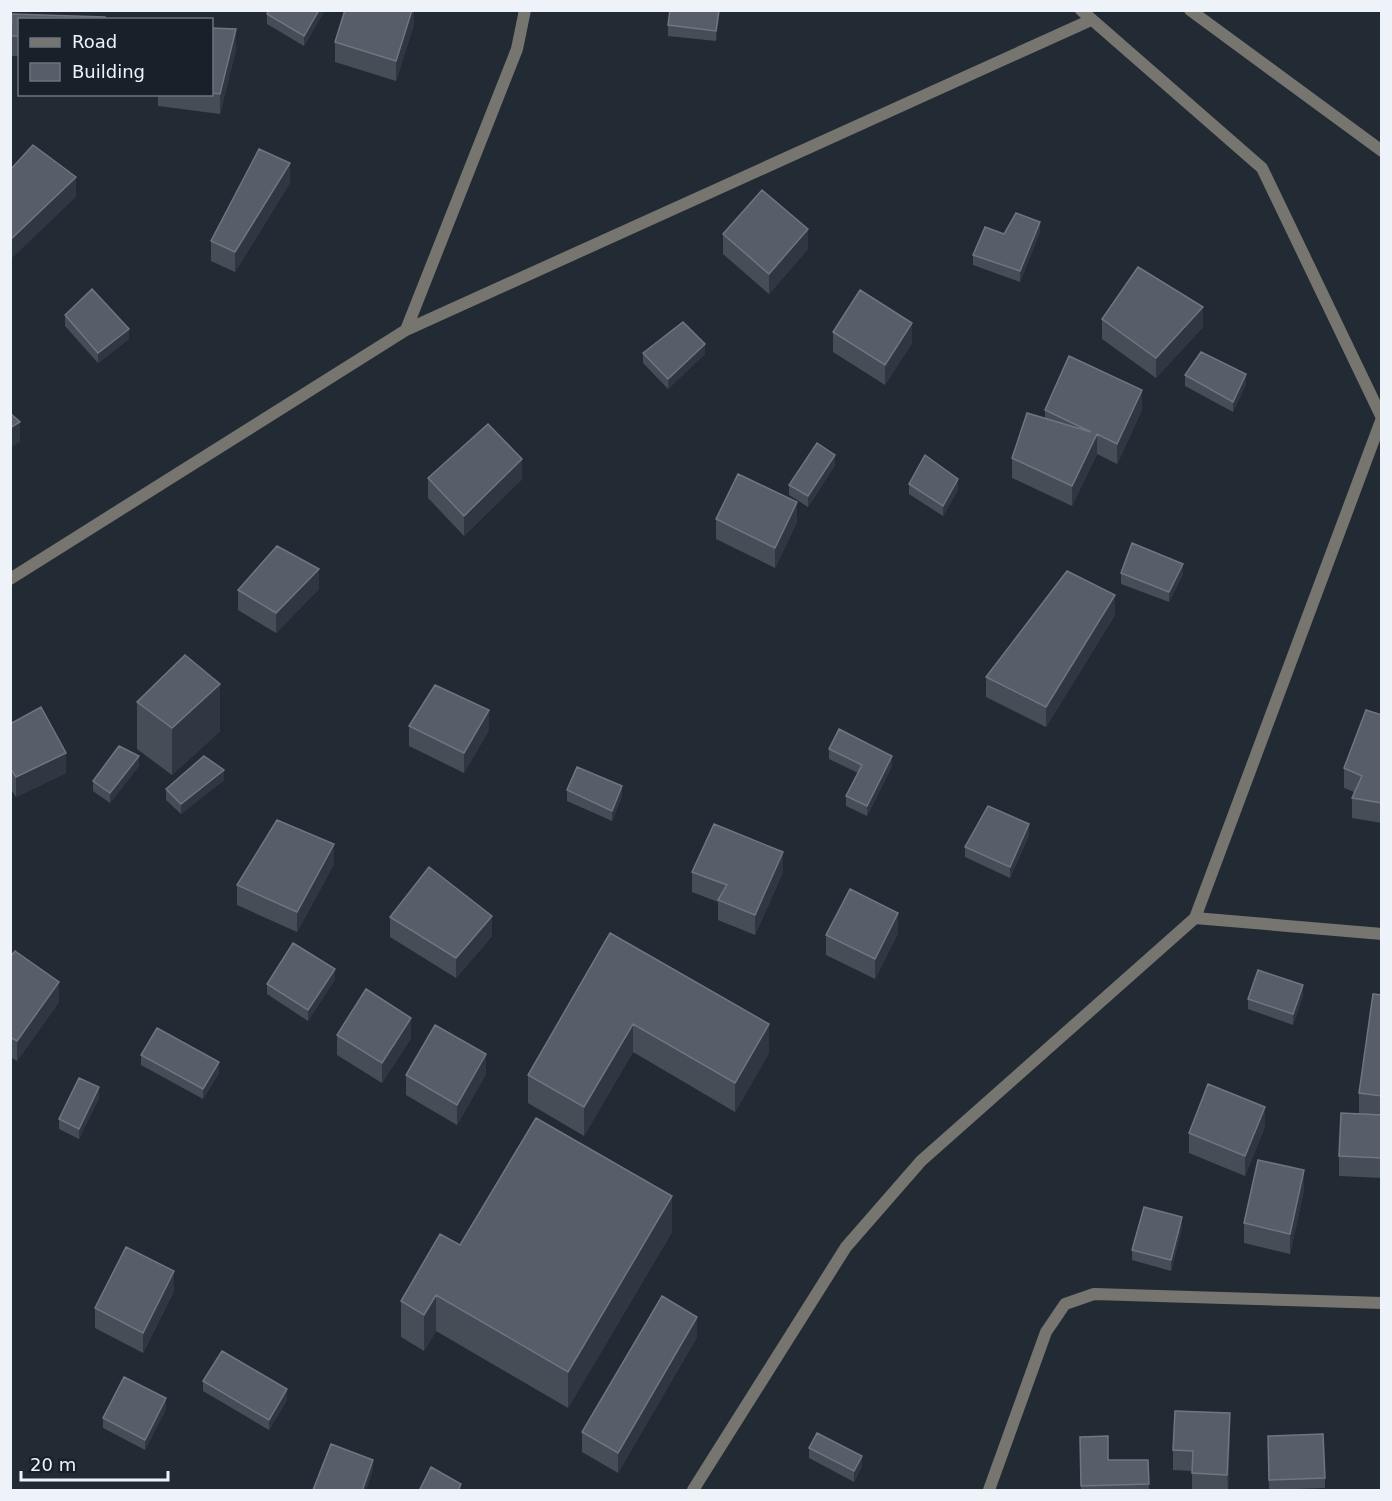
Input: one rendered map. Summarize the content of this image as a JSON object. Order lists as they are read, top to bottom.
{
  "legend": ["Road", "Building"],
  "scale_bar": "20 m"
}
